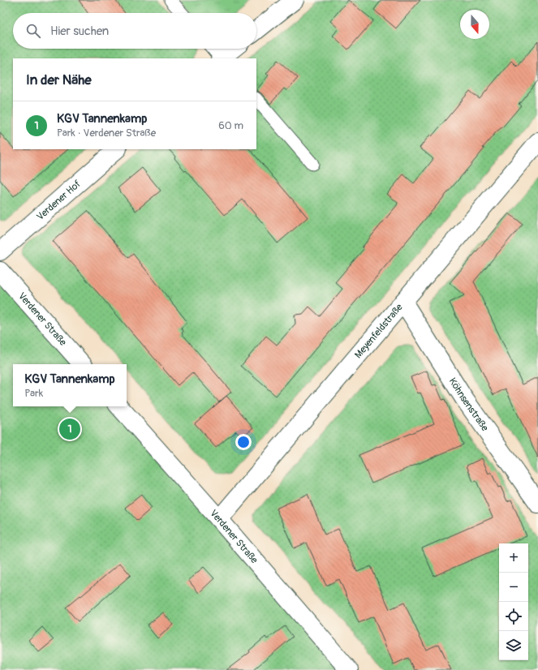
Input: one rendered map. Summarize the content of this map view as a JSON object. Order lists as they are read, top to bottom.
{
  "streets": {
    "street": [
      "Verdener Hof",
      "Verdener Straße",
      "Meyenfeldstraße",
      "Köhnsenstraße"
    ]
  },
  "crossings": [
    ["Verdener Straße", "Meyenfeldstraße"],
    ["Meyenfeldstraße", "Köhnsenstraße"]
  ],
  "north": "bottom",
  "page": {
    "search": "Hier suchen",
    "heading": "In der Nähe",
    "list": [
      {
        "mark": "1",
        "name": "KGV Tannenkamp",
        "note": "Park · Verdener Straße",
        "value": "60 m"
      }
    ],
    "popup": ["KGV Tannenkamp", "Park"],
    "pins": "1",
    "map_buttons": ["+", "−"]
  }
}
